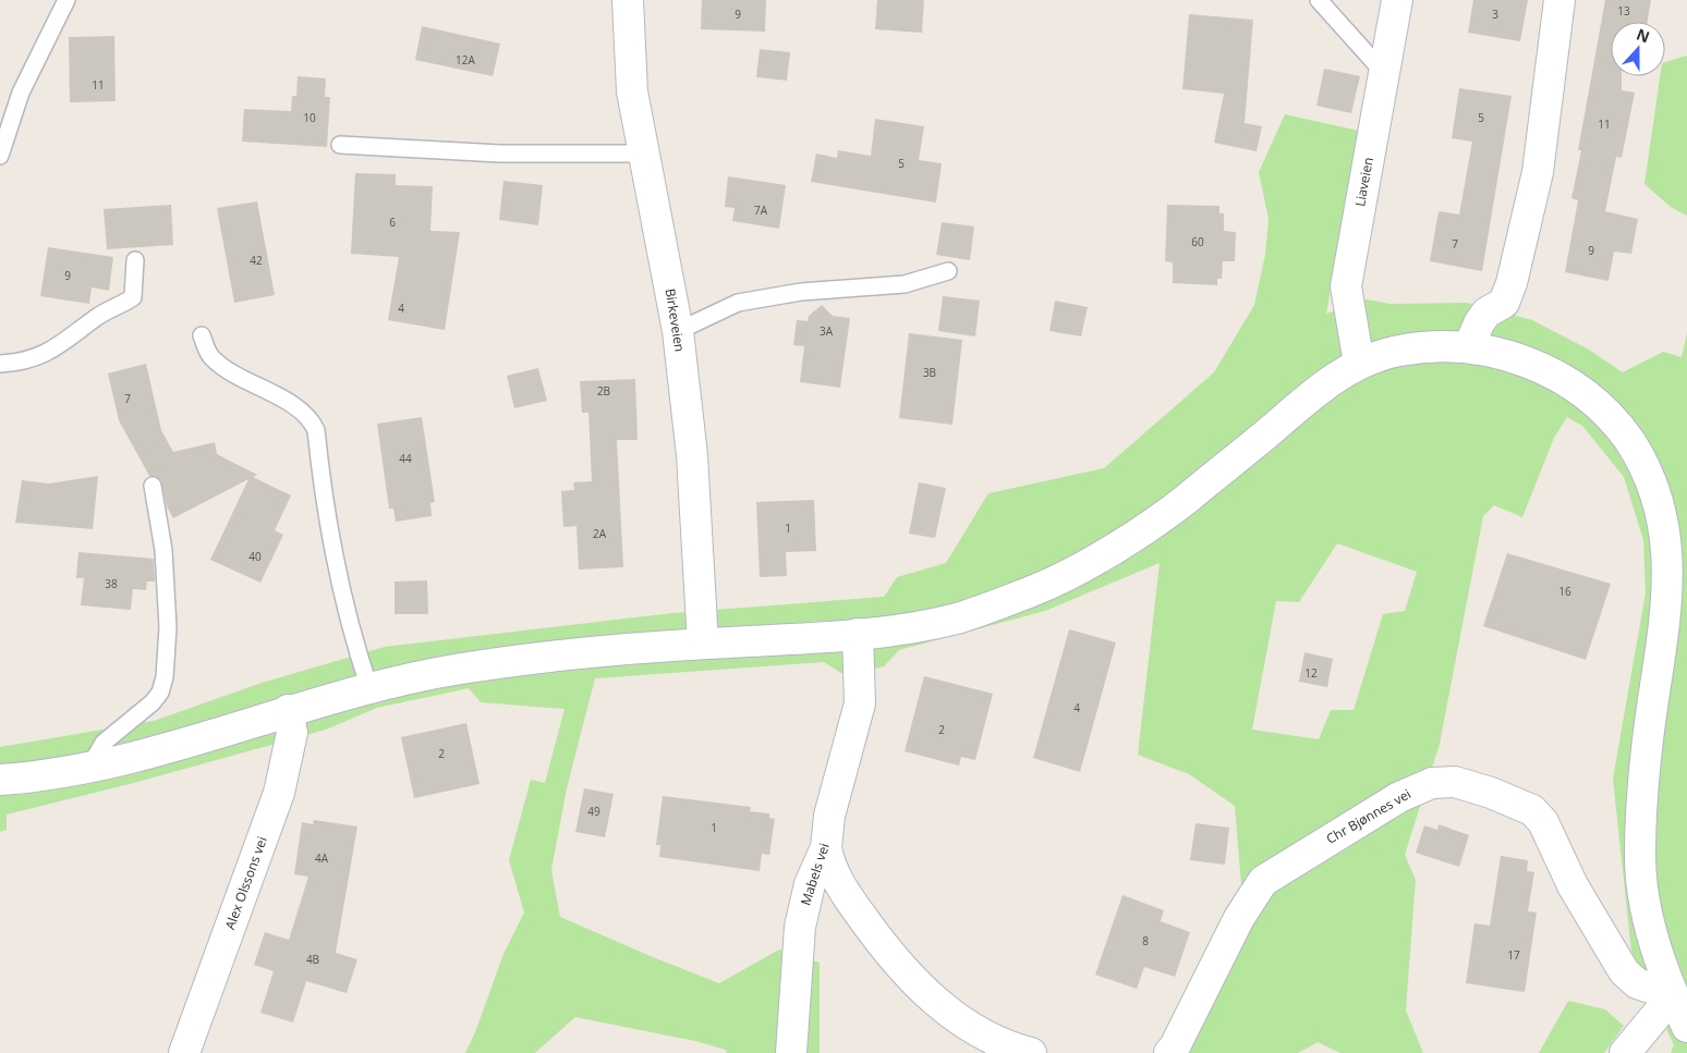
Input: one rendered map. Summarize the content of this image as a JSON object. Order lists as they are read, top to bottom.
{
  "streets": {
    "street": [
      "Liaveien",
      "Birkeveien",
      "Chr Bjønnes vei",
      "Mabels vei",
      "Alex Olssons vei"
    ]
  },
  "house_numbers": [
    "13",
    "9",
    "3",
    "12A",
    "11",
    "10",
    "5",
    "11",
    "5",
    "7A",
    "6",
    "60",
    "7",
    "9",
    "42",
    "9",
    "4",
    "3A",
    "3B",
    "2B",
    "7",
    "44",
    "1",
    "2A",
    "40",
    "38",
    "16",
    "12",
    "4",
    "2",
    "2",
    "49",
    "1",
    "4A",
    "8",
    "17",
    "4B"
  ],
  "north": "top"
}
